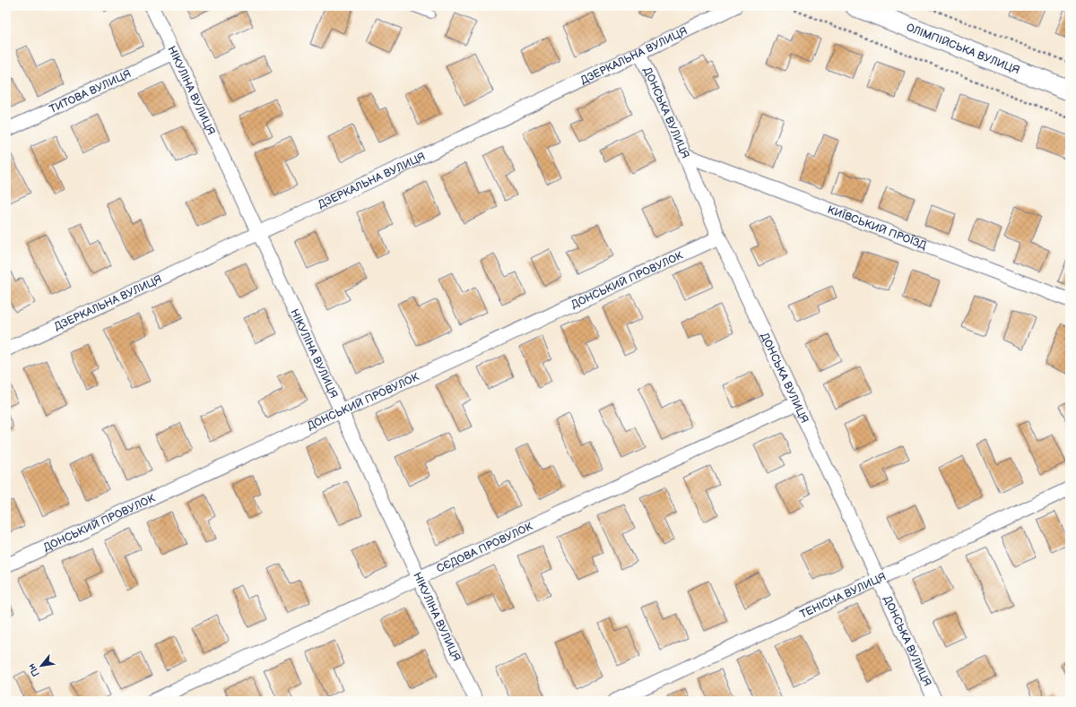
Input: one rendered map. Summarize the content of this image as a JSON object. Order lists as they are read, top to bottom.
{
  "streets": {
    "main road": ["ОЛІМПІЙСЬКА ВУЛИЦЯ"],
    "street": [
      "ДЗЕРКАЛЬНА ВУЛИЦЯ",
      "НІКУЛІНА ВУЛИЦЯ",
      "ТИТОВА ВУЛИЦЯ",
      "ДОНСЬКА ВУЛИЦЯ",
      "КИЇВСЬКИЙ ПРОЇЗД",
      "ДОНСЬКИЙ ПРОВУЛОК",
      "СЄДОВА ПРОВУЛОК",
      "ТЕНІСНА ВУЛИЦЯ"
    ]
  },
  "crossings": [
    ["ДЗЕРКАЛЬНА ВУЛИЦЯ", "НІКУЛІНА ВУЛИЦЯ"],
    ["ДЗЕРКАЛЬНА ВУЛИЦЯ", "ДОНСЬКА ВУЛИЦЯ"],
    ["НІКУЛІНА ВУЛИЦЯ", "ТИТОВА ВУЛИЦЯ"],
    ["НІКУЛІНА ВУЛИЦЯ", "ДОНСЬКИЙ ПРОВУЛОК"],
    ["НІКУЛІНА ВУЛИЦЯ", "СЄДОВА ПРОВУЛОК"],
    ["ДОНСЬКА ВУЛИЦЯ", "КИЇВСЬКИЙ ПРОЇЗД"],
    ["ДОНСЬКА ВУЛИЦЯ", "ДОНСЬКИЙ ПРОВУЛОК"],
    ["ДОНСЬКА ВУЛИЦЯ", "СЄДОВА ПРОВУЛОК"],
    ["ДОНСЬКА ВУЛИЦЯ", "ТЕНІСНА ВУЛИЦЯ"]
  ],
  "north": "bottom left"
}
